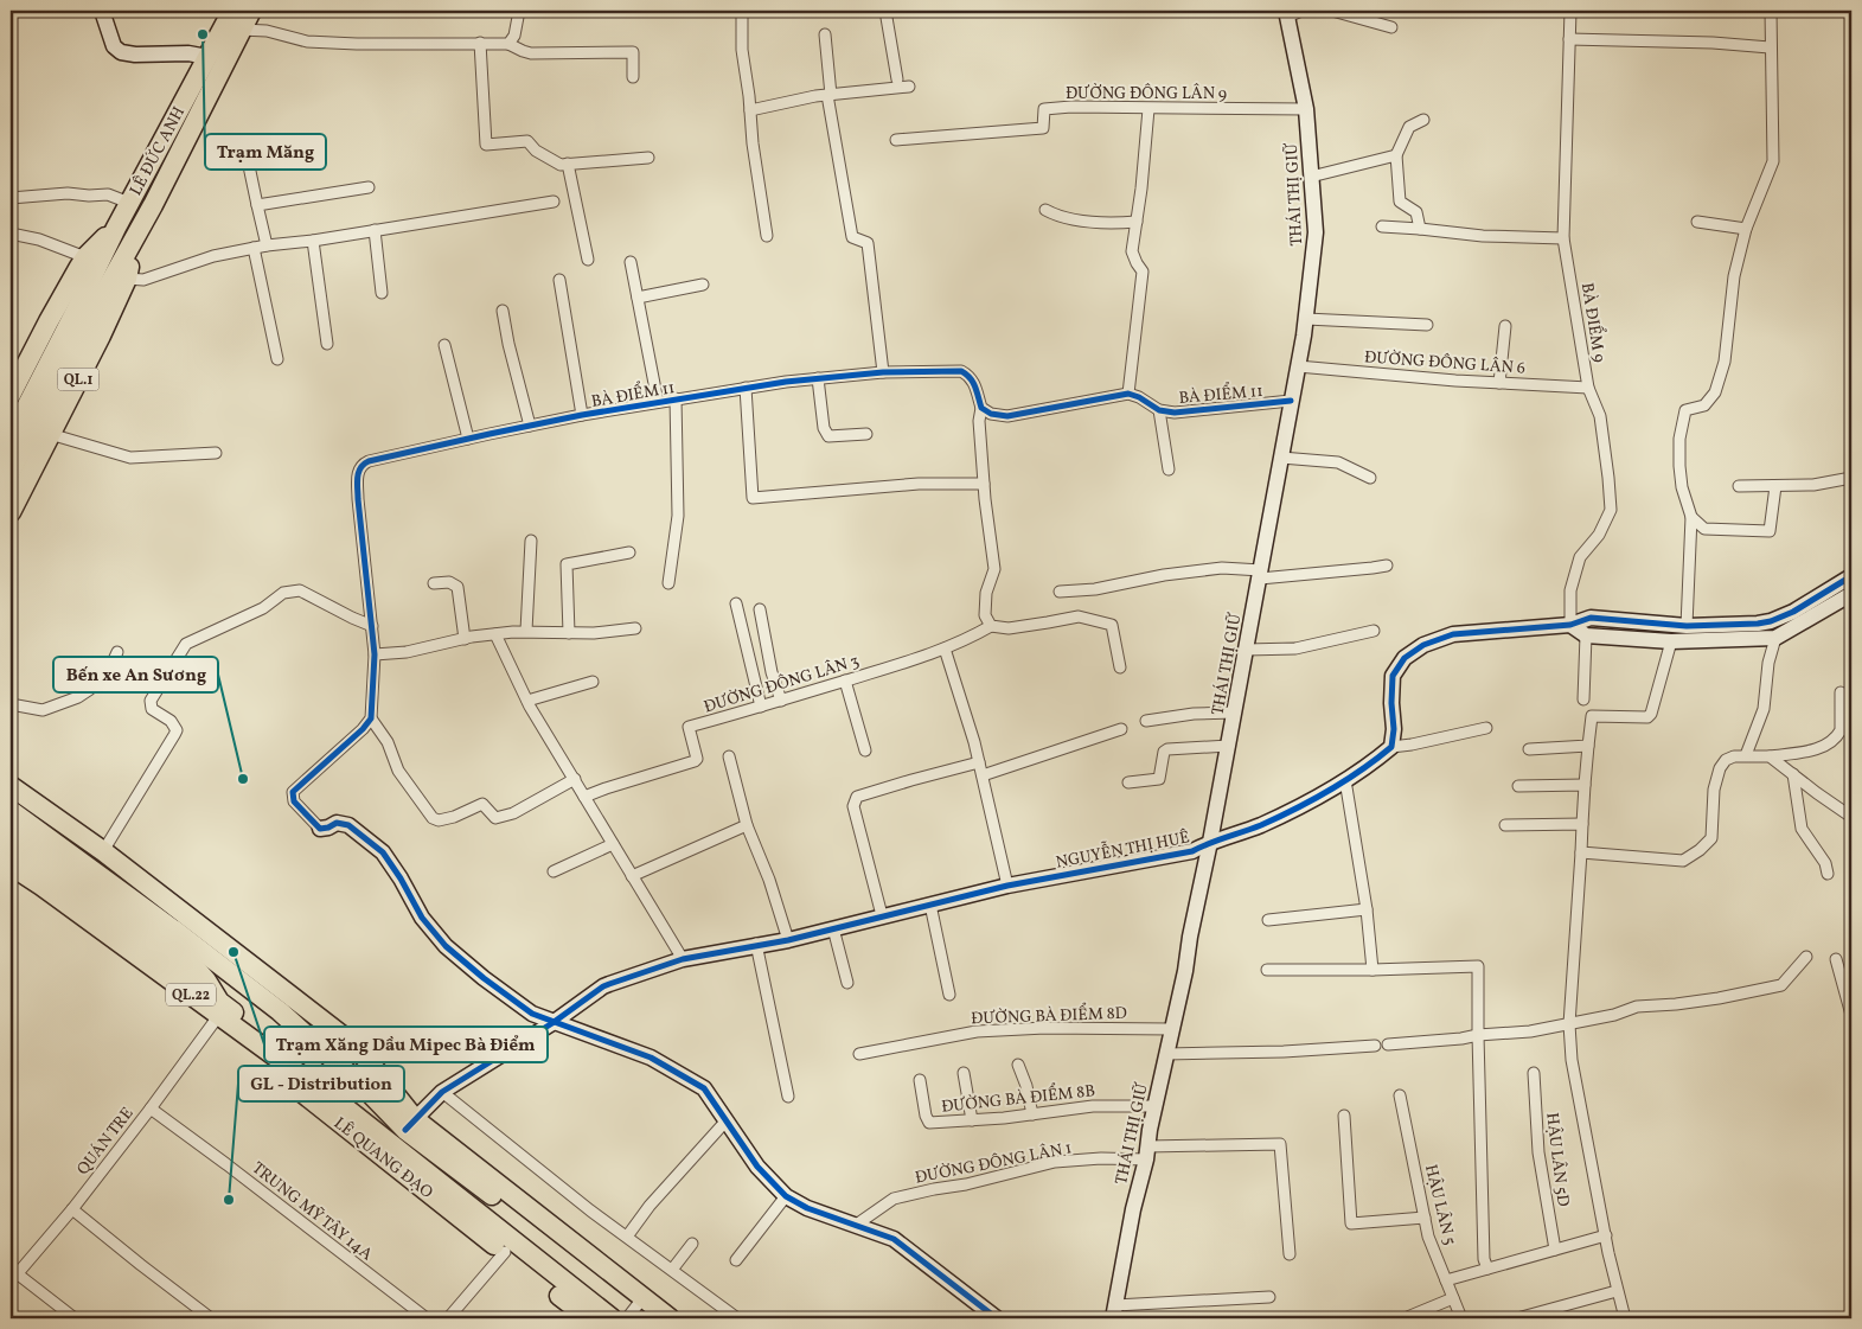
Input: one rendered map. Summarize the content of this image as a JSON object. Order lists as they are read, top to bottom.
{
  "streets": {
    "highway": [
      "LÊ ĐỨC ANH",
      "QL.1",
      "QL.22",
      "LÊ QUANG ĐẠO"
    ],
    "street": [
      "ĐƯỜNG ĐÔNG LÂN 9",
      "THÁI THỊ GIỮ",
      "BÀ ĐIỂM 9",
      "ĐƯỜNG ĐÔNG LÂN 6",
      "BÀ ĐIỂM 11",
      "ĐƯỜNG ĐÔNG LÂN 3",
      "NGUYỄN THỊ HUÊ",
      "ĐƯỜNG BÀ ĐIỂM 8D",
      "ĐƯỜNG BÀ ĐIỂM 8B",
      "QUÁN TRE",
      "HẬU LÂN 5D",
      "ĐƯỜNG ĐÔNG LÂN 1",
      "HẬU LÂN 5",
      "TRUNG MỸ TÂY 14A"
    ]
  },
  "crossings": [
    ["ĐƯỜNG ĐÔNG LÂN 9", "THÁI THỊ GIỮ"],
    ["LÊ ĐỨC ANH", "QL.1"],
    ["THÁI THỊ GIỮ", "ĐƯỜNG ĐÔNG LÂN 6"],
    ["THÁI THỊ GIỮ", "BÀ ĐIỂM 11"],
    ["THÁI THỊ GIỮ", "NGUYỄN THỊ HUÊ"],
    ["THÁI THỊ GIỮ", "ĐƯỜNG BÀ ĐIỂM 8D"],
    ["THÁI THỊ GIỮ", "ĐƯỜNG BÀ ĐIỂM 8B"],
    ["THÁI THỊ GIỮ", "ĐƯỜNG ĐÔNG LÂN 1"],
    ["BÀ ĐIỂM 9", "ĐƯỜNG ĐÔNG LÂN 6"],
    ["NGUYỄN THỊ HUÊ", "LÊ QUANG ĐẠO"],
    ["QUÁN TRE", "LÊ QUANG ĐẠO"],
    ["QUÁN TRE", "TRUNG MỸ TÂY 14A"]
  ],
  "places": [
    "Trạm Măng",
    "Bến xe An Sương",
    "Trạm Xăng Dầu Mipec Bà Điểm",
    "GL - Distribution"
  ]
}
